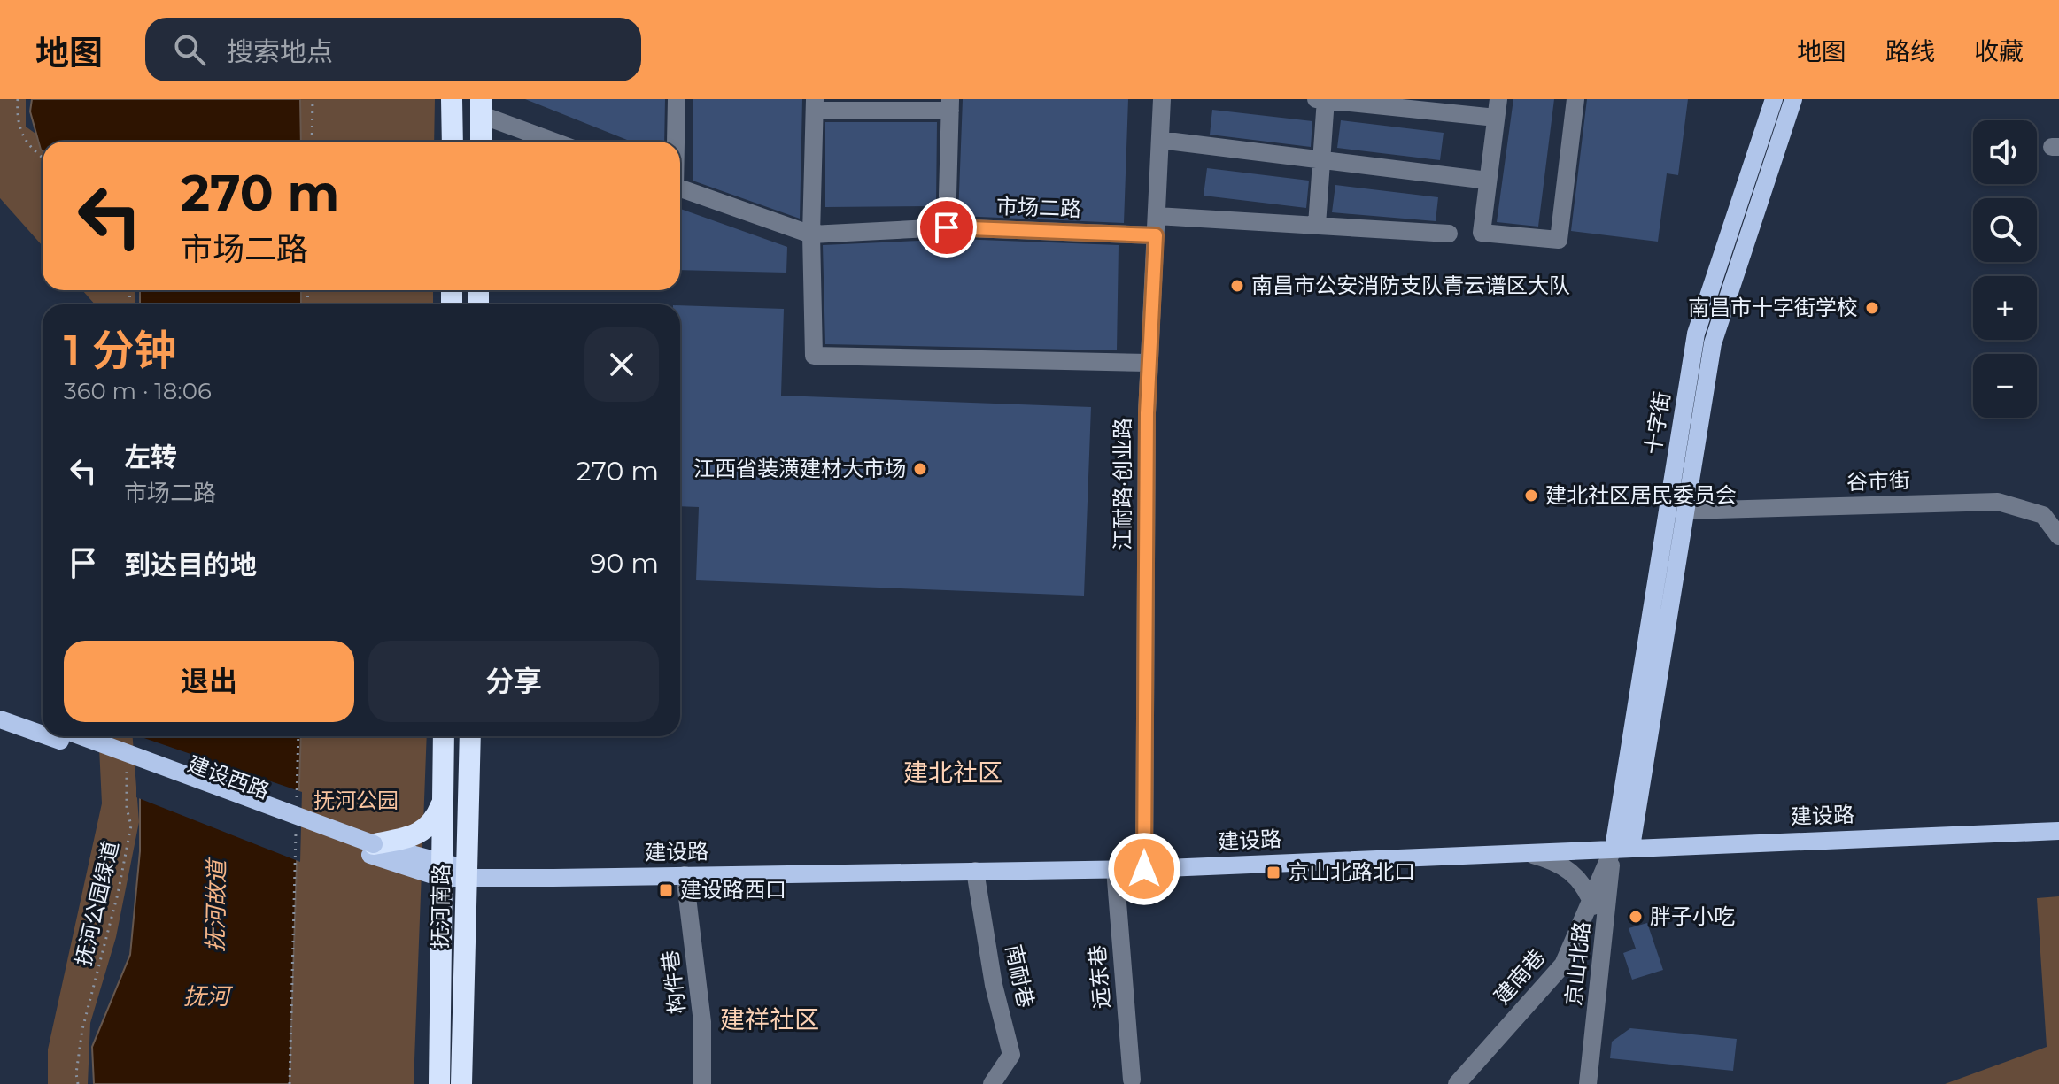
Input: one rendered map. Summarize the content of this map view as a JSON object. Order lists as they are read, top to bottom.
{
  "streets": {
    "highway": ["抚河南路"],
    "main road": ["十字街", "建设西路", "建设路"],
    "street": [
      "市场二路",
      "谷市街",
      "江耐路·创业路",
      "京山北路",
      "南耐巷",
      "远东巷",
      "建南巷",
      "构件巷"
    ],
    "path": ["抚河公园绿道"]
  },
  "crossings": [
    ["市场二路", "江耐路·创业路"],
    ["十字街", "谷市街"],
    ["十字街", "建设路"],
    ["十字街", "京山北路"],
    ["十字街", "建南巷"],
    ["江耐路·创业路", "建设路"],
    ["建设西路", "建设路"],
    ["建设西路", "抚河南路"],
    ["建设路", "抚河南路"],
    ["建设路", "京山北路"],
    ["建设路", "南耐巷"],
    ["建设路", "远东巷"],
    ["建设路", "建南巷"],
    ["建设路", "构件巷"],
    ["京山北路", "建南巷"]
  ],
  "districts": ["建北社区", "建祥社区"],
  "water": ["抚河故道", "抚河"],
  "parks": ["抚河公园"],
  "places": {
    "other": [
      "南昌市公安消防支队青云谱区大队",
      "南昌市十字街学校",
      "江西省装潢建材大市场",
      "建北社区居民委员会",
      "胖子小吃"
    ],
    "transit": ["京山北路北口", "建设路西口"]
  },
  "page": {
    "header": "地图",
    "search": "搜索地点",
    "nav": ["地图", "路线", "收藏"],
    "map_buttons": ["+", "−"],
    "turn": ["270 m", "市场二路"],
    "heading": ["1 分钟", "360 m · 18:06"],
    "list": [
      {
        "name": "左转",
        "note": "市场二路",
        "value": "270 m"
      },
      {
        "name": "到达目的地",
        "value": "90 m"
      }
    ],
    "buttons": ["退出", "分享"]
  }
}
